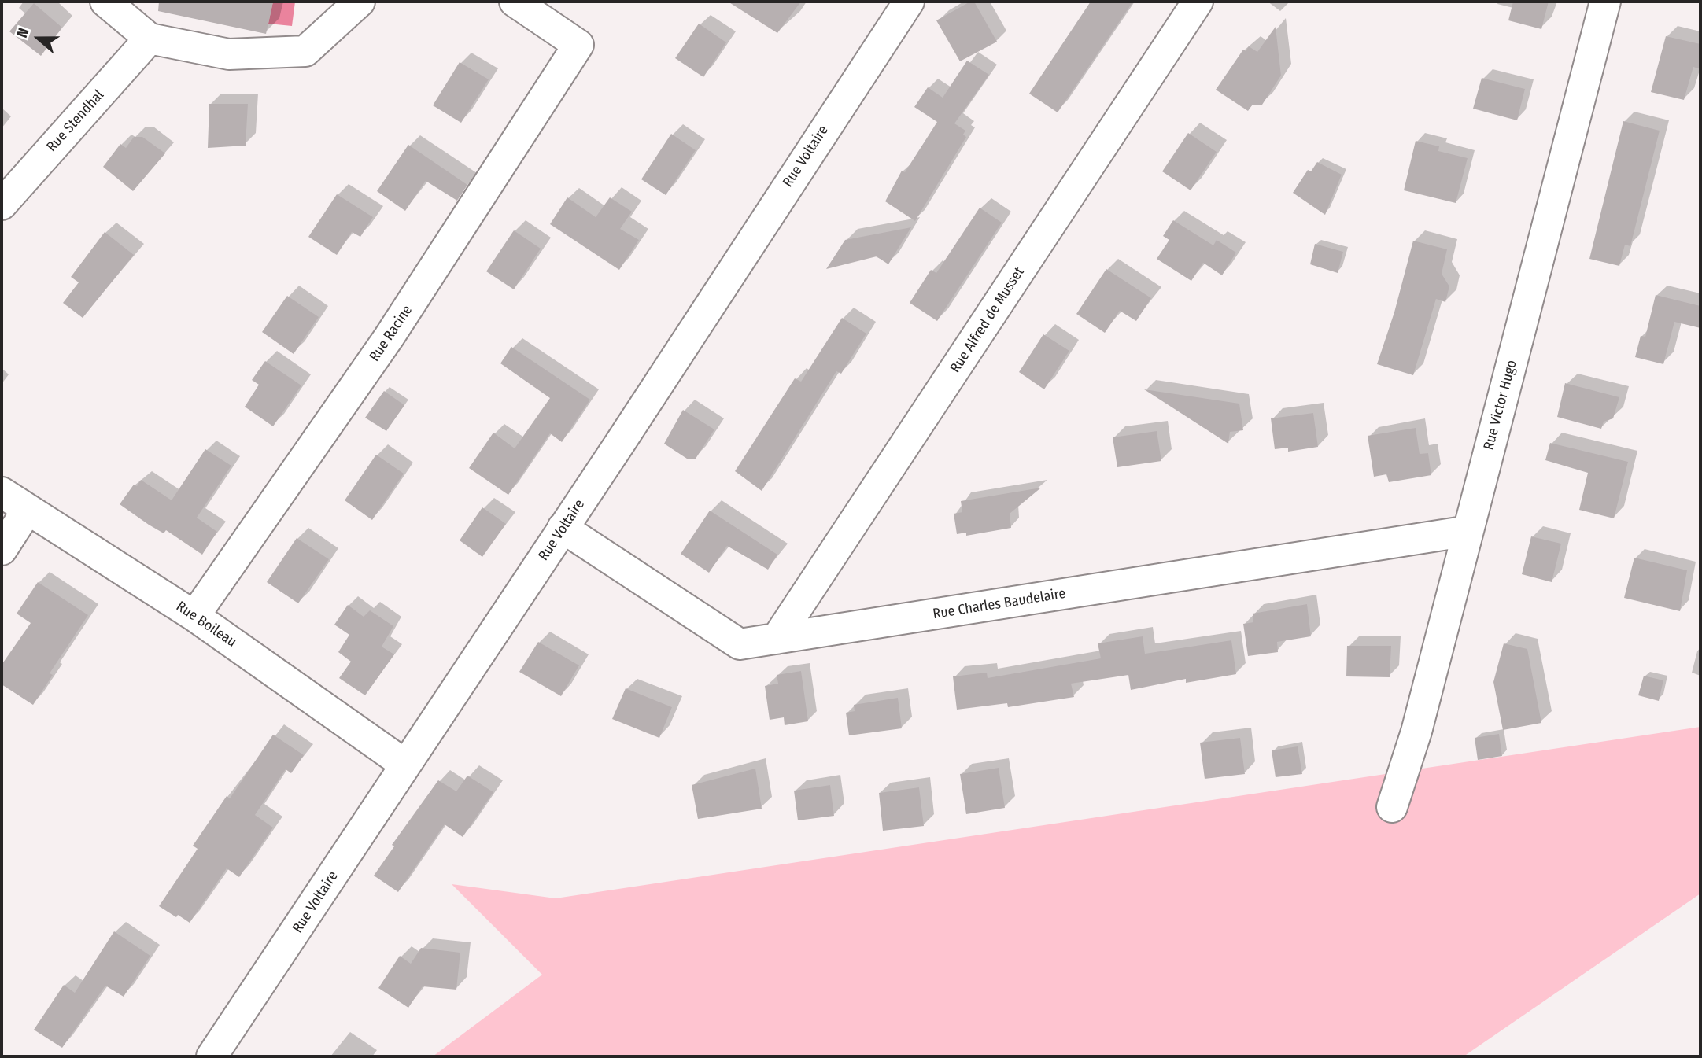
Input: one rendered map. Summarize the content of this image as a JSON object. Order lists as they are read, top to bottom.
{
  "streets": {
    "street": [
      "Rue Stendhal",
      "Rue Voltaire",
      "Rue Alfred de Musset",
      "Rue Racine",
      "Rue Victor Hugo",
      "Rue Charles Baudelaire",
      "Rue Boileau"
    ]
  },
  "crossings": [
    ["Rue Voltaire", "Rue Charles Baudelaire"],
    ["Rue Voltaire", "Rue Boileau"],
    ["Rue Alfred de Musset", "Rue Charles Baudelaire"],
    ["Rue Racine", "Rue Boileau"],
    ["Rue Victor Hugo", "Rue Charles Baudelaire"]
  ],
  "north": "left"
}
